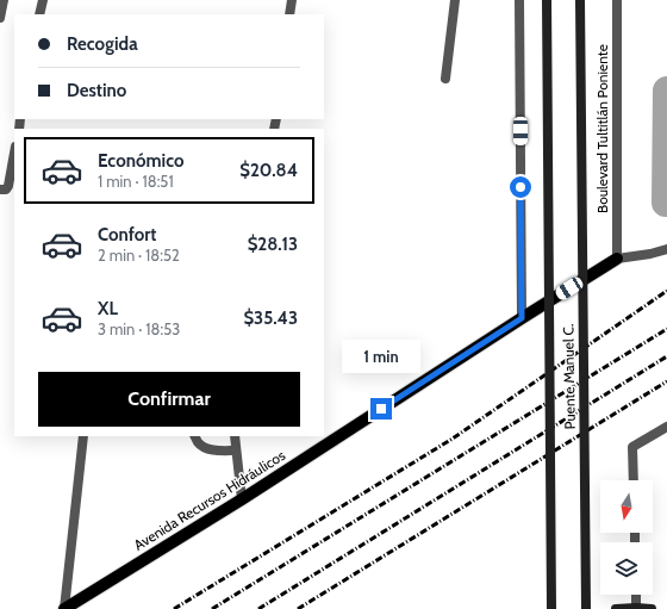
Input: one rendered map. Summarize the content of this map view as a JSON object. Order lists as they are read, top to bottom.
{
  "streets": {
    "main road": ["Puente Manuel C.", "Avenida Recursos Hidráulicos"],
    "street": ["Boulevard Tultitlán Poniente"]
  },
  "crossings": [
    ["Boulevard Tultitlán Poniente", "Avenida Recursos Hidráulicos"]
  ],
  "north": "bottom",
  "page": {
    "banner": ["Recogida", "Destino"],
    "list": [
      {
        "name": "Económico",
        "note": "1 min · 18:51",
        "value": "$20.84"
      },
      {
        "name": "Confort",
        "note": "2 min · 18:52",
        "value": "$28.13"
      },
      {
        "name": "XL",
        "note": "3 min · 18:53",
        "value": "$35.43"
      }
    ],
    "bubble": "1 min",
    "buttons": "Confirmar"
  }
}
